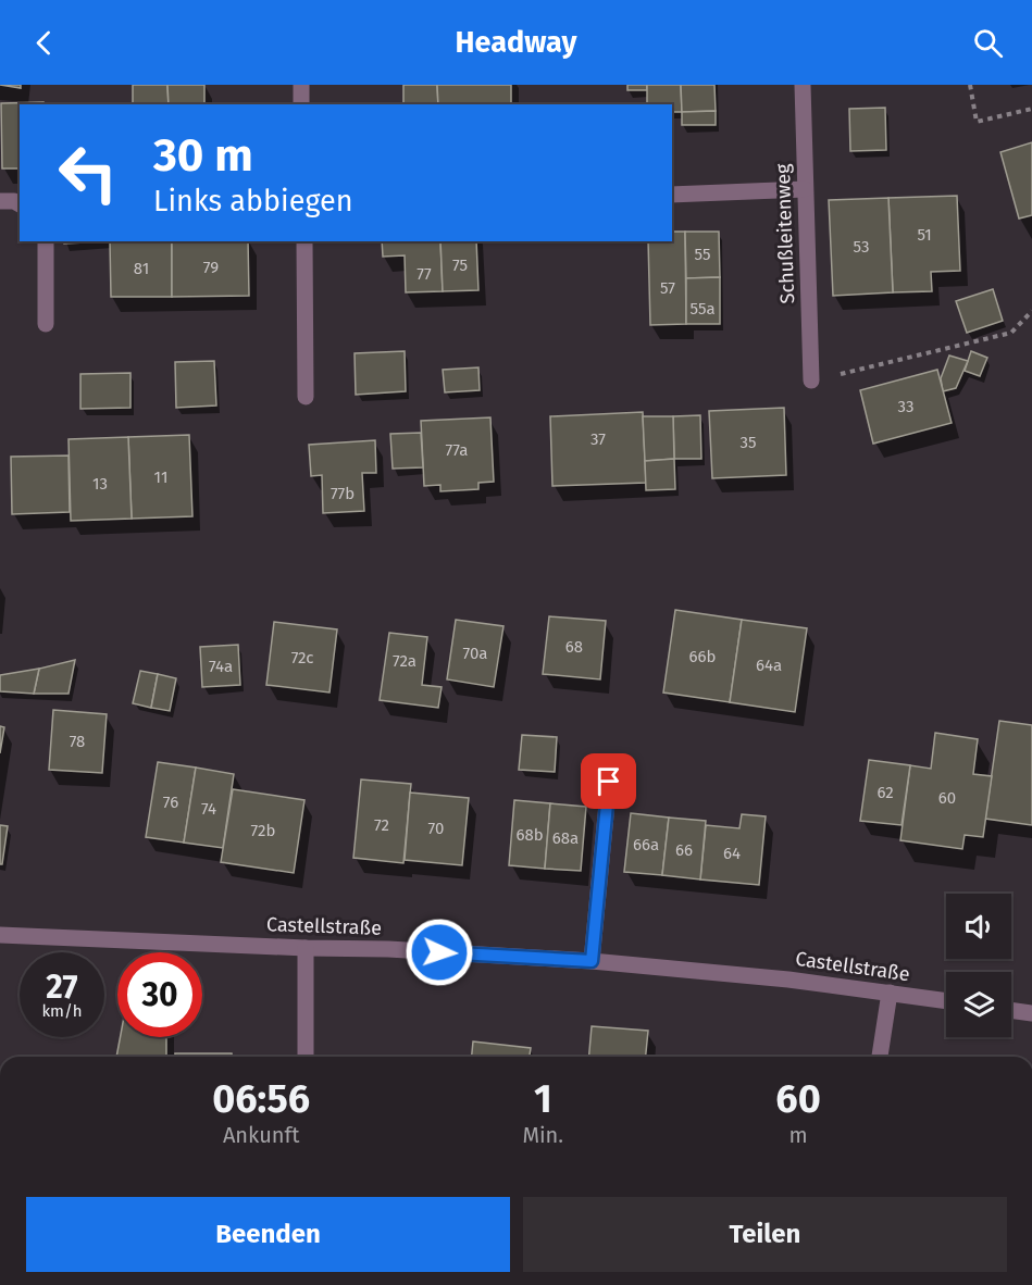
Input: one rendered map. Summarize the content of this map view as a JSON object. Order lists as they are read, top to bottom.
{
  "streets": {
    "street": ["Schußleitenweg", "Castellstraße"]
  },
  "house_numbers": [
    "51",
    "53",
    "55",
    "75",
    "79",
    "81",
    "77",
    "57",
    "55a",
    "33",
    "37",
    "35",
    "77a",
    "11",
    "13",
    "77b",
    "68",
    "70a",
    "66b",
    "72c",
    "72a",
    "64a",
    "74a",
    "78",
    "62",
    "60",
    "76",
    "74",
    "72",
    "70",
    "72b",
    "68b",
    "68a",
    "66a",
    "66",
    "64"
  ],
  "page": {
    "header": "Headway",
    "turn": ["30 m", "Links abbiegen"],
    "speed": "27 km/h",
    "limit": "30",
    "eta": [
      "06:56",
      "Ankunft",
      "1",
      "Min.",
      "60",
      "m"
    ],
    "buttons": ["Beenden", "Teilen"]
  }
}
